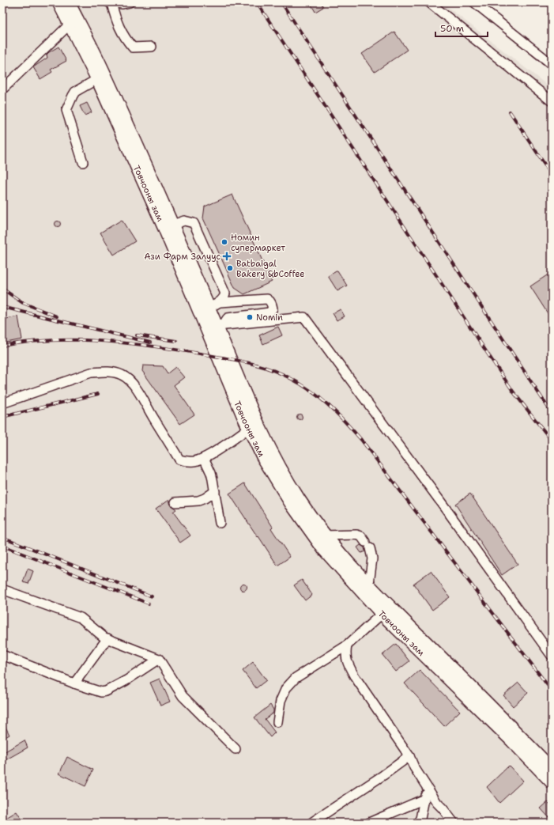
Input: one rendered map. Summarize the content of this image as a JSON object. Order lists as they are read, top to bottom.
{
  "streets": {
    "highway": ["Товчооны зам"]
  },
  "places": {
    "other": ["Номин супермаркет", "Batbaigal Bakery &bCoffee", "Nomin"],
    "health": ["Ази Фарм Залуус"]
  },
  "scale_bar": "50 m"
}
